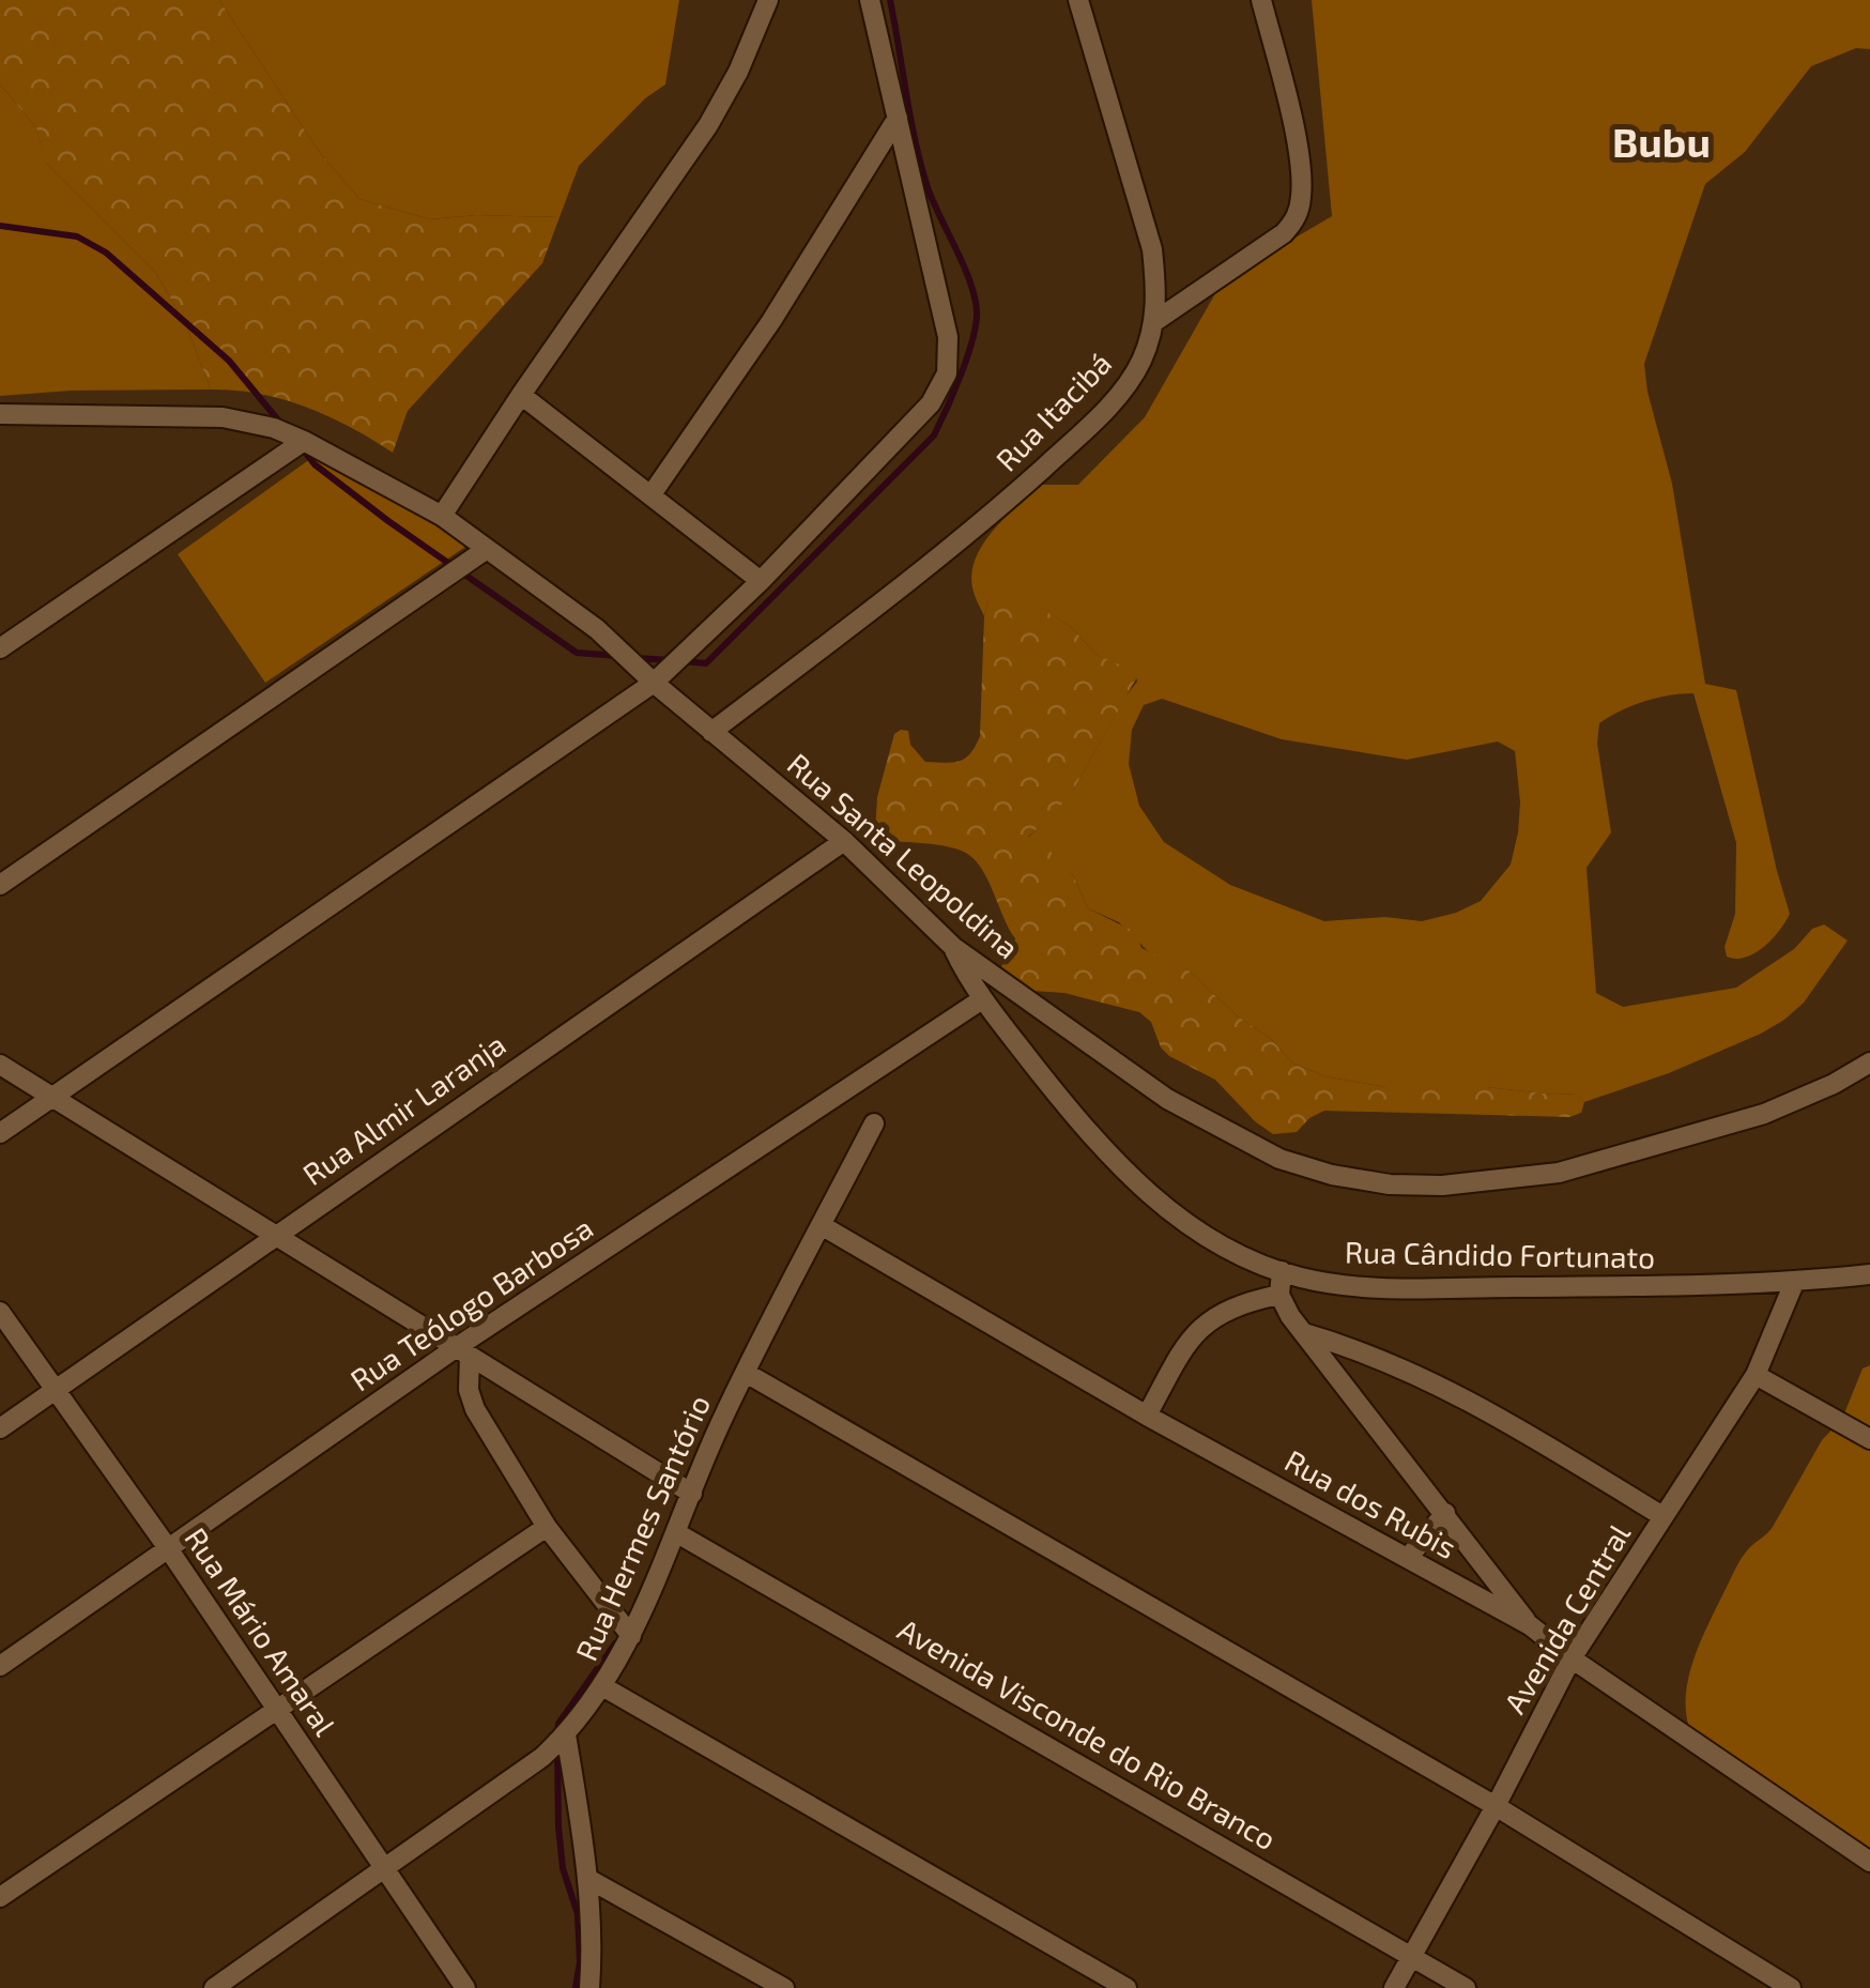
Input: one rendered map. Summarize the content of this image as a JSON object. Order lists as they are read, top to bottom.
{
  "streets": {
    "street": [
      "Rua Itacibá",
      "Rua Santa Leopoldina",
      "Rua Almir Laranja",
      "Rua Cândido Fortunato",
      "Rua Teólogo Barbosa",
      "Rua dos Rubis",
      "Rua Hermes Santório",
      "Avenida Central",
      "Rua Mário Amaral",
      "Avenida Visconde do Rio Branco"
    ]
  },
  "crossings": [
    ["Rua Itacibá", "Rua Santa Leopoldina"],
    ["Rua Santa Leopoldina", "Rua Almir Laranja"],
    ["Rua Santa Leopoldina", "Rua Cândido Fortunato"],
    ["Rua Almir Laranja", "Rua Mário Amaral"],
    ["Rua Cândido Fortunato", "Rua Teólogo Barbosa"],
    ["Rua Cândido Fortunato", "Avenida Central"],
    ["Rua Teólogo Barbosa", "Rua Mário Amaral"],
    ["Rua dos Rubis", "Rua Hermes Santório"],
    ["Rua dos Rubis", "Avenida Central"],
    ["Rua Hermes Santório", "Rua Mário Amaral"],
    ["Rua Hermes Santório", "Avenida Visconde do Rio Branco"],
    ["Avenida Central", "Avenida Visconde do Rio Branco"]
  ],
  "districts": ["Bubu"]
}
